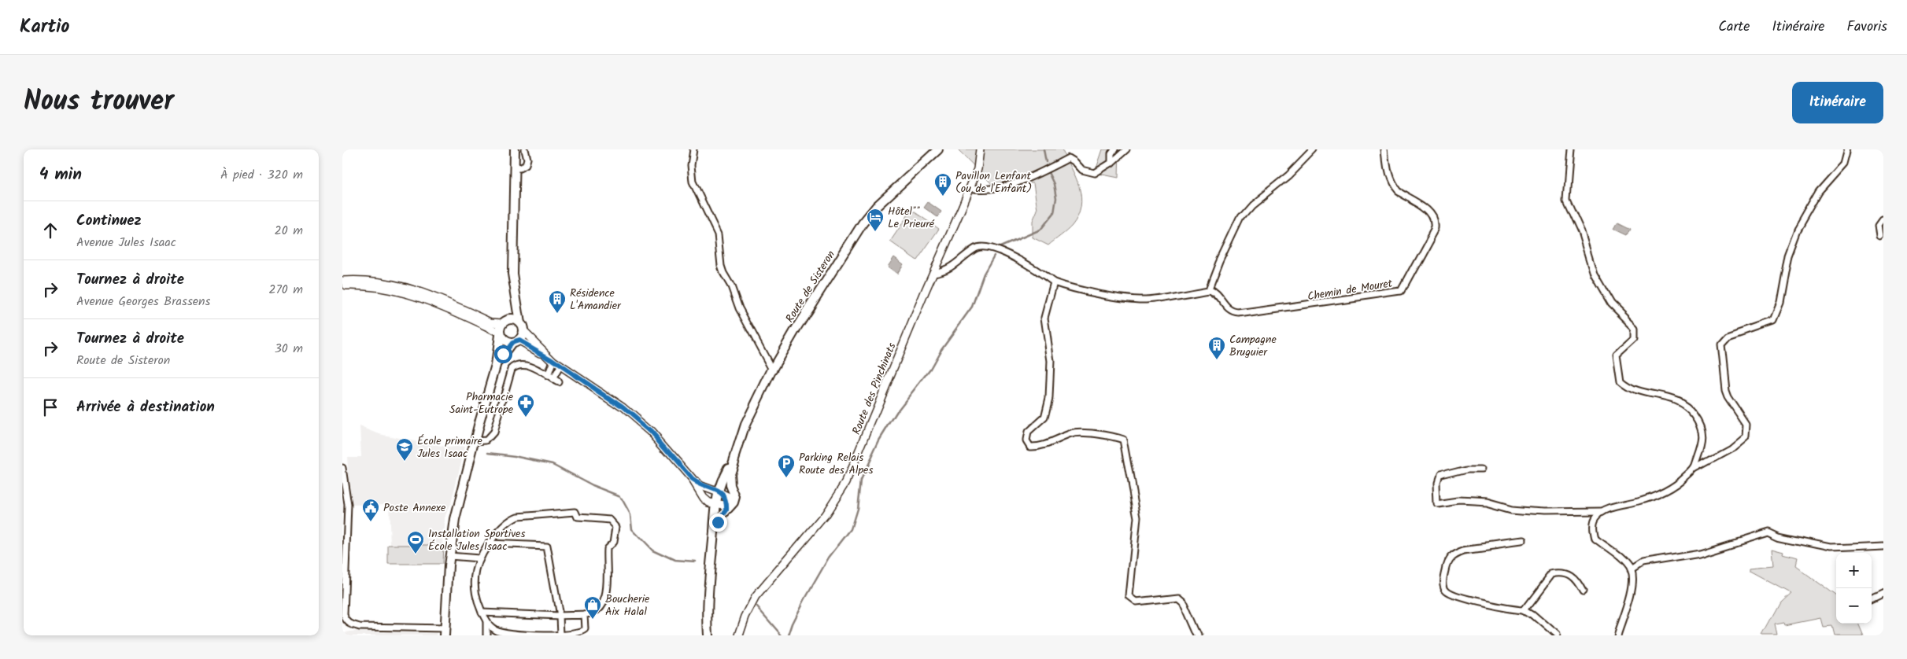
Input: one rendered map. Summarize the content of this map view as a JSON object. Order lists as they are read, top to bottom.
{
  "streets": {
    "main road": ["Route de Sisteron"],
    "street": ["Chemin de Mouret", "Route des Pinchinats"]
  },
  "places": {
    "building": ["Pavillon Lenfant (ou de l'Enfant)", "Résidence L'Amandier", "Campagne Bruguier"],
    "hotel": ["Hôtel** Le Prieuré"],
    "pharmacy": ["Pharmacie Saint-Eutrope"],
    "school or university": ["École primaire Jules Isaac"],
    "parking": ["Parking Relais Route des Alpes"],
    "public building": ["Poste Annexe"],
    "sports": ["Installation Sportives École Jules Isaac"],
    "shop": ["Boucherie Aix Halal"]
  },
  "page": {
    "header": "Kartio",
    "nav": ["Carte", "Itinéraire", "Favoris"],
    "title": "Nous trouver",
    "buttons": "Itinéraire",
    "heading": ["4 min", "À pied · 320 m"],
    "list": [
      ["Continuez", "Avenue Jules Isaac", "20 m"],
      ["Tournez à droite", "Avenue Georges Brassens", "270 m"],
      ["Tournez à droite", "Route de Sisteron", "30 m"],
      "Arrivée à destination"
    ],
    "map_buttons": ["+", "−"]
  }
}
